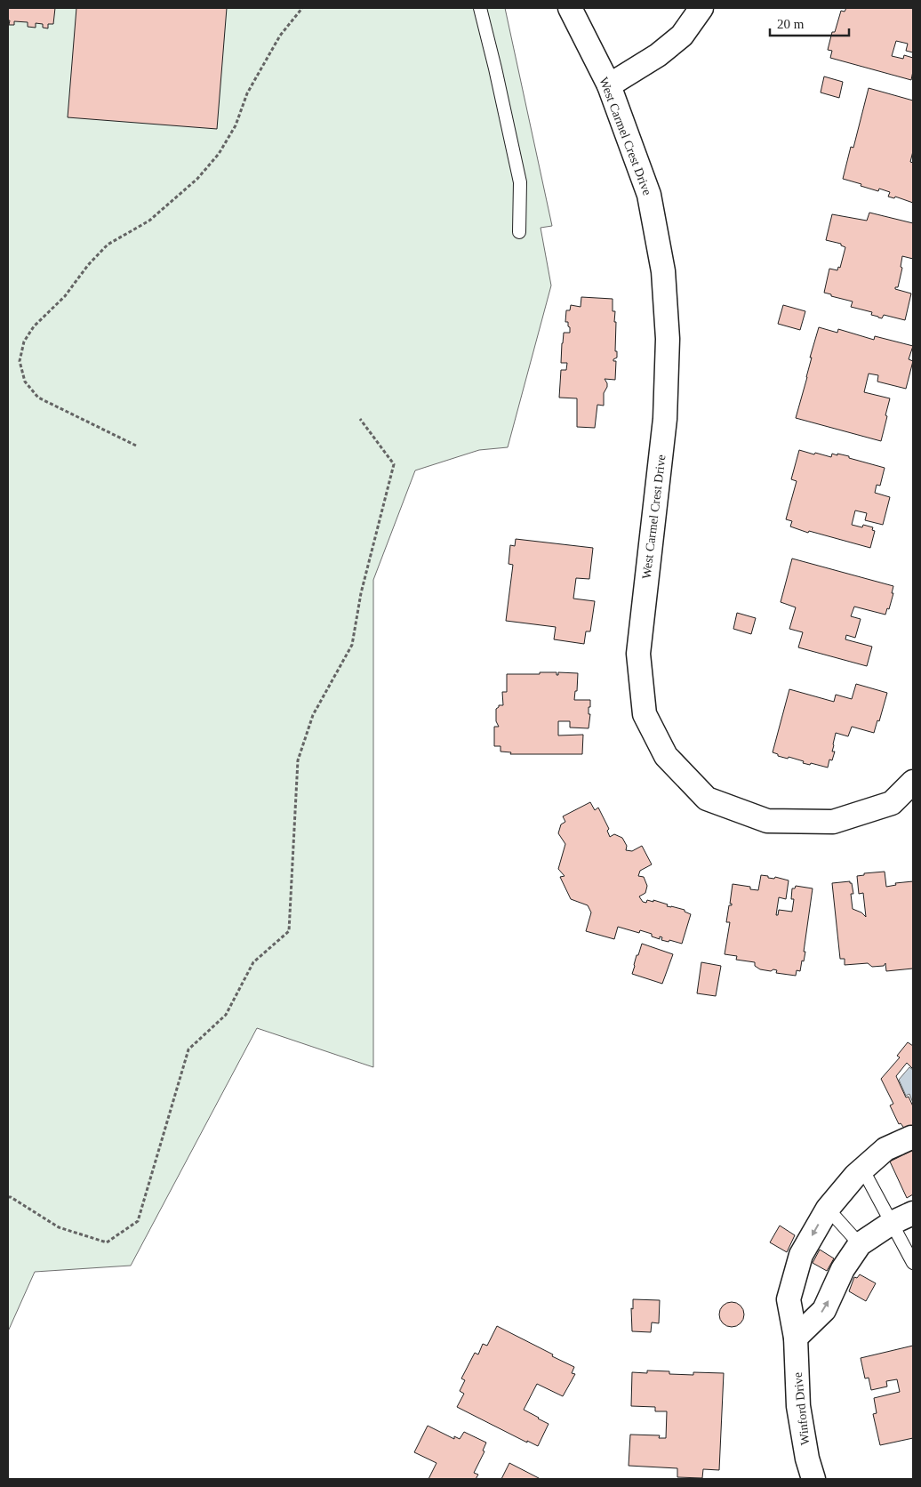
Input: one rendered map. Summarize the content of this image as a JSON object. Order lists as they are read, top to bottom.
{
  "streets": {
    "street": ["West Carmel Crest Drive", "Winford Drive"]
  },
  "scale_bar": "20 m"
}
